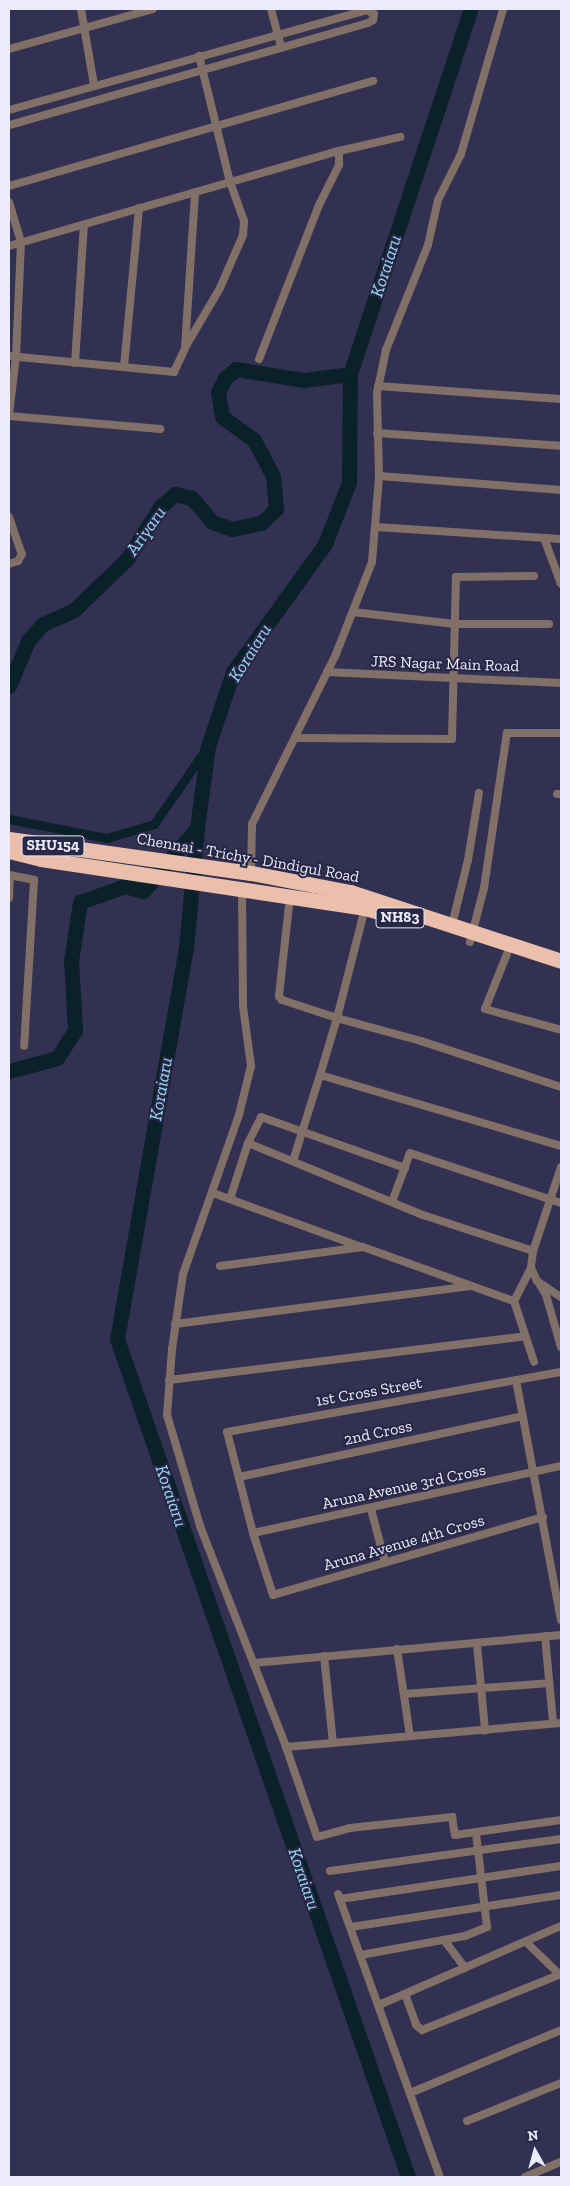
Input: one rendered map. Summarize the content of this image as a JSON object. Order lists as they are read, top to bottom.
{
  "streets": {
    "highway": ["SHU154", "Chennai - Trichy - Dindigul Road", "NH83"],
    "street": [
      "JRS Nagar Main Road",
      "1st Cross Street",
      "2nd Cross",
      "Aruna Avenue 3rd Cross",
      "Aruna Avenue 4th Cross"
    ]
  },
  "crossings": [
    ["1st Cross Street", "2nd Cross"],
    ["Aruna Avenue 3rd Cross", "Aruna Avenue 4th Cross"]
  ],
  "water": ["Koraiaru", "Ariyaru"],
  "north": "top"
}
